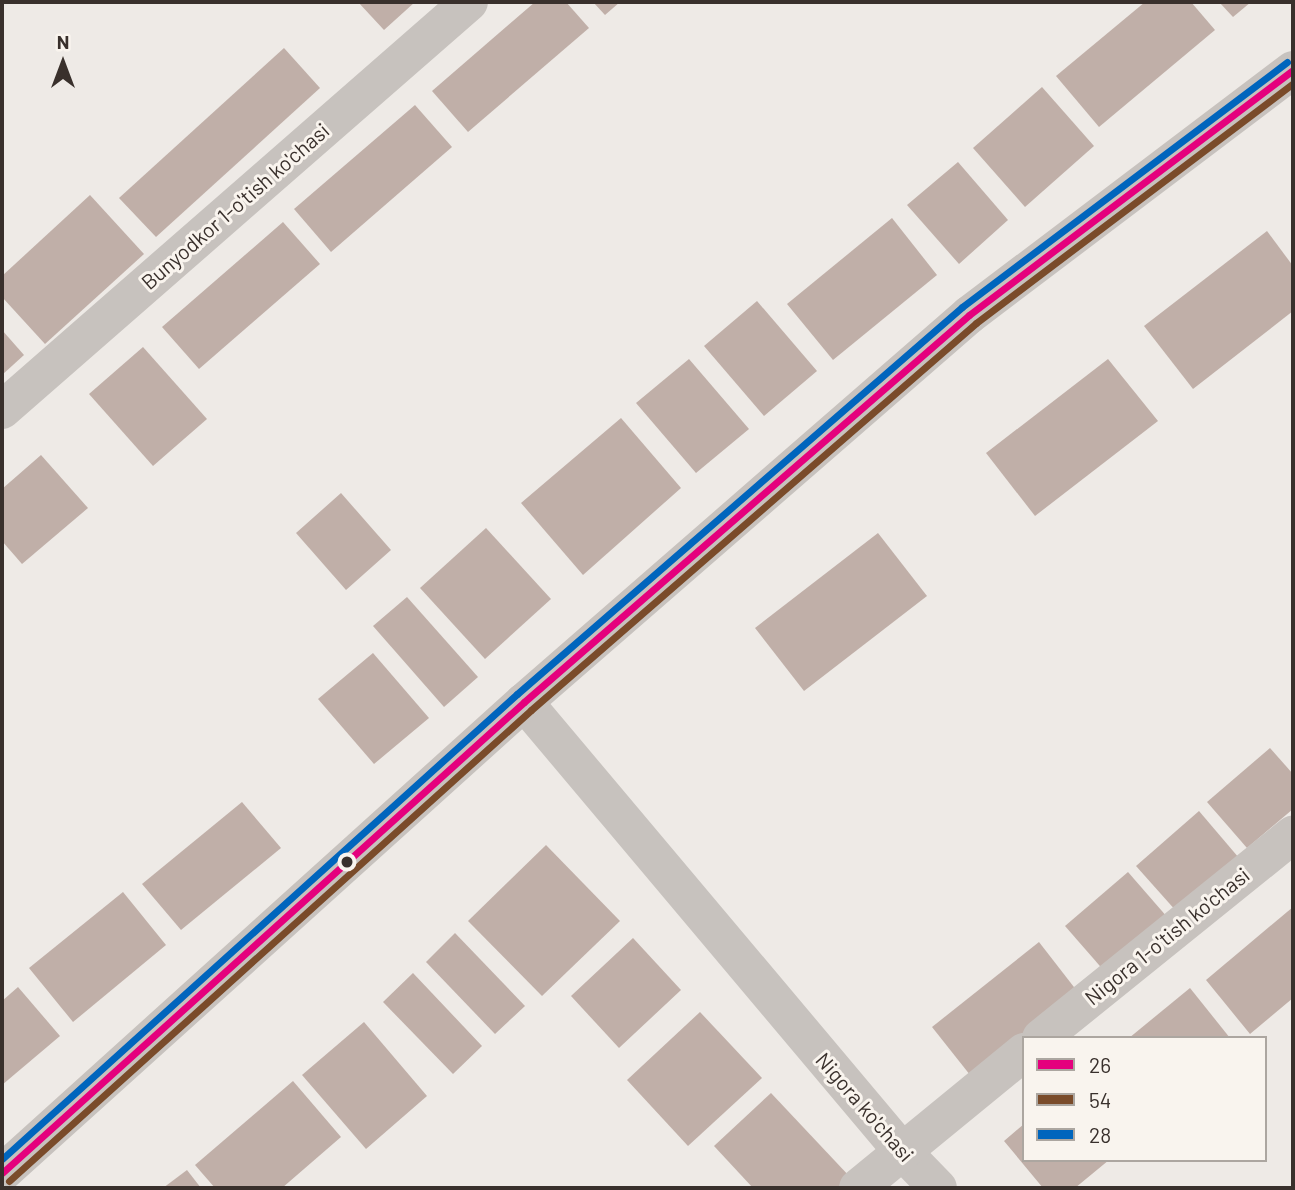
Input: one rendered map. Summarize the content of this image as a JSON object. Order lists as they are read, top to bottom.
{
  "streets": {
    "street": ["Bunyodkor 1-o'tish ko'chasi", "Nigora 1-o'tish ko'chasi", "Nigora ko'chasi"]
  },
  "lines": ["transit line 28", "transit line 26", "transit line 54"],
  "legend": ["26", "54", "28"],
  "north": "top"
}
